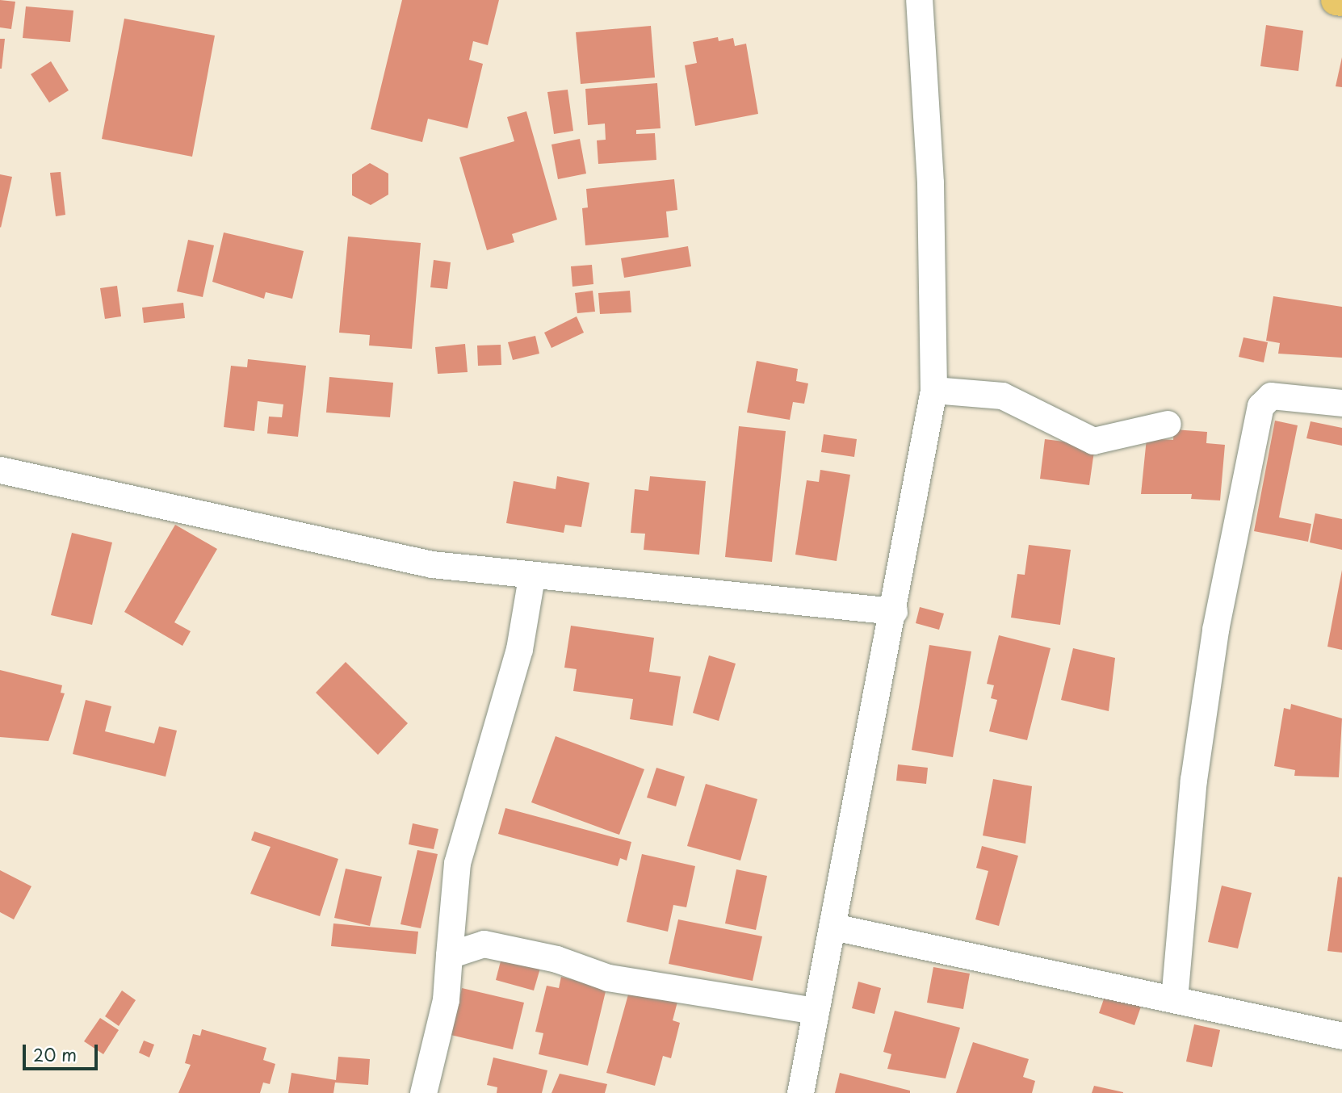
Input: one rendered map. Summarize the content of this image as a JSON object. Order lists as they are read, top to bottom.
{
  "scale_bar": "20 m"
}
